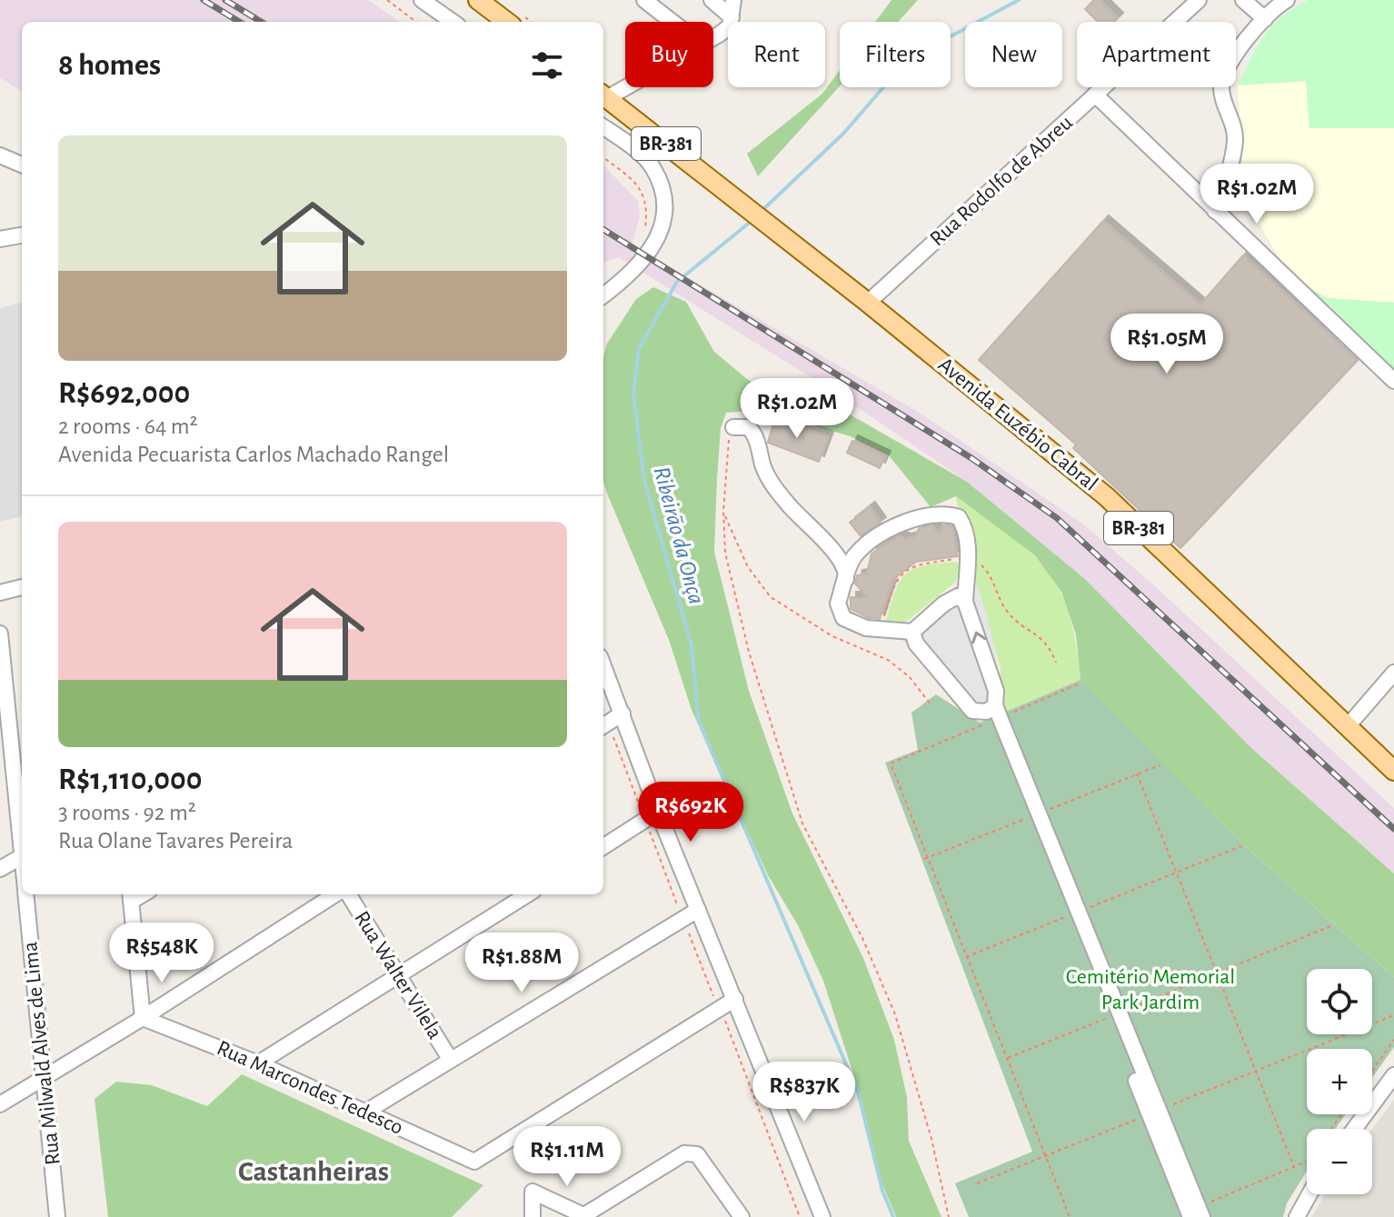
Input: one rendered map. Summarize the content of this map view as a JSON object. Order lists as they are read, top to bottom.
{
  "streets": {
    "main road": ["BR-381", "Avenida Euzébio Cabral"],
    "street": [
      "Rua Rodolfo de Abreu",
      "Rua Walter Vilela",
      "Rua Milwald Alves de Lima",
      "Rua Marcondes Tedesco"
    ]
  },
  "crossings": [
    ["Rua Rodolfo de Abreu", "Avenida Euzébio Cabral"]
  ],
  "districts": ["Castanheiras"],
  "water": ["Ribeirão da Onça"],
  "parks": ["Cemitério Memorial Park Jardim"],
  "page": {
    "chip": [
      "Buy",
      "Rent",
      "Filters",
      "New",
      "Apartment"
    ],
    "heading": "8 homes",
    "list": [
      {
        "name": "R$692,000",
        "note": "2 rooms · 64 m² · Avenida Pecuarista Carlos Machado Rangel"
      },
      {
        "name": "R$1,110,000",
        "note": "3 rooms · 92 m² · Rua Olane Tavares Pereira"
      }
    ],
    "price": [
      "R$1.02M",
      "R$1.05M",
      "R$1.02M",
      "R$692K",
      "R$548K",
      "R$1.88M",
      "R$837K",
      "R$1.11M"
    ],
    "map_buttons": ["+", "−"]
  }
}
